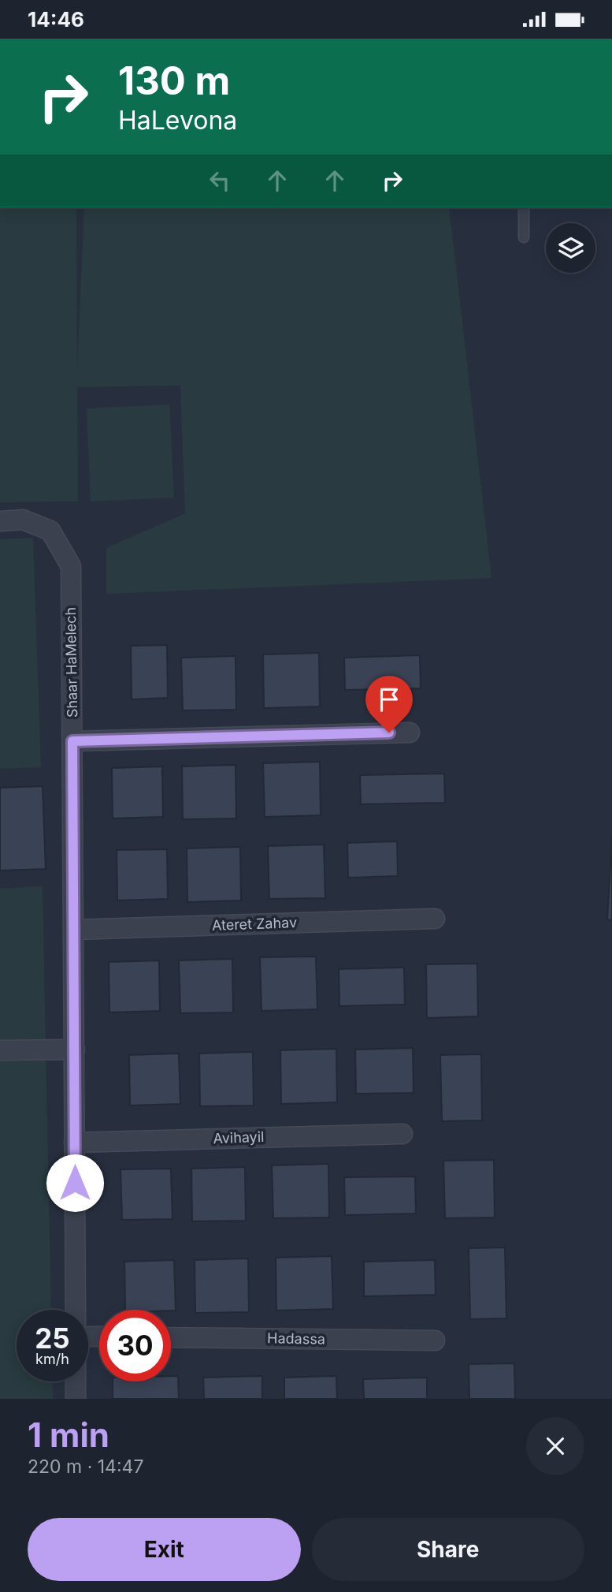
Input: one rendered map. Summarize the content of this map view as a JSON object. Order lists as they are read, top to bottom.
{
  "streets": {
    "street": [
      "Shaar HaMelech",
      "Ateret Zahav",
      "Avihayil",
      "Hadassa"
    ]
  },
  "crossings": [
    ["Shaar HaMelech", "Ateret Zahav"],
    ["Shaar HaMelech", "Avihayil"]
  ],
  "page": {
    "status": "14:46",
    "turn": ["130 m", "HaLevona"],
    "speed": "25 km/h",
    "limit": "30",
    "heading": ["1 min", "220 m · 14:47"],
    "buttons": ["Exit", "Share"]
  }
}
